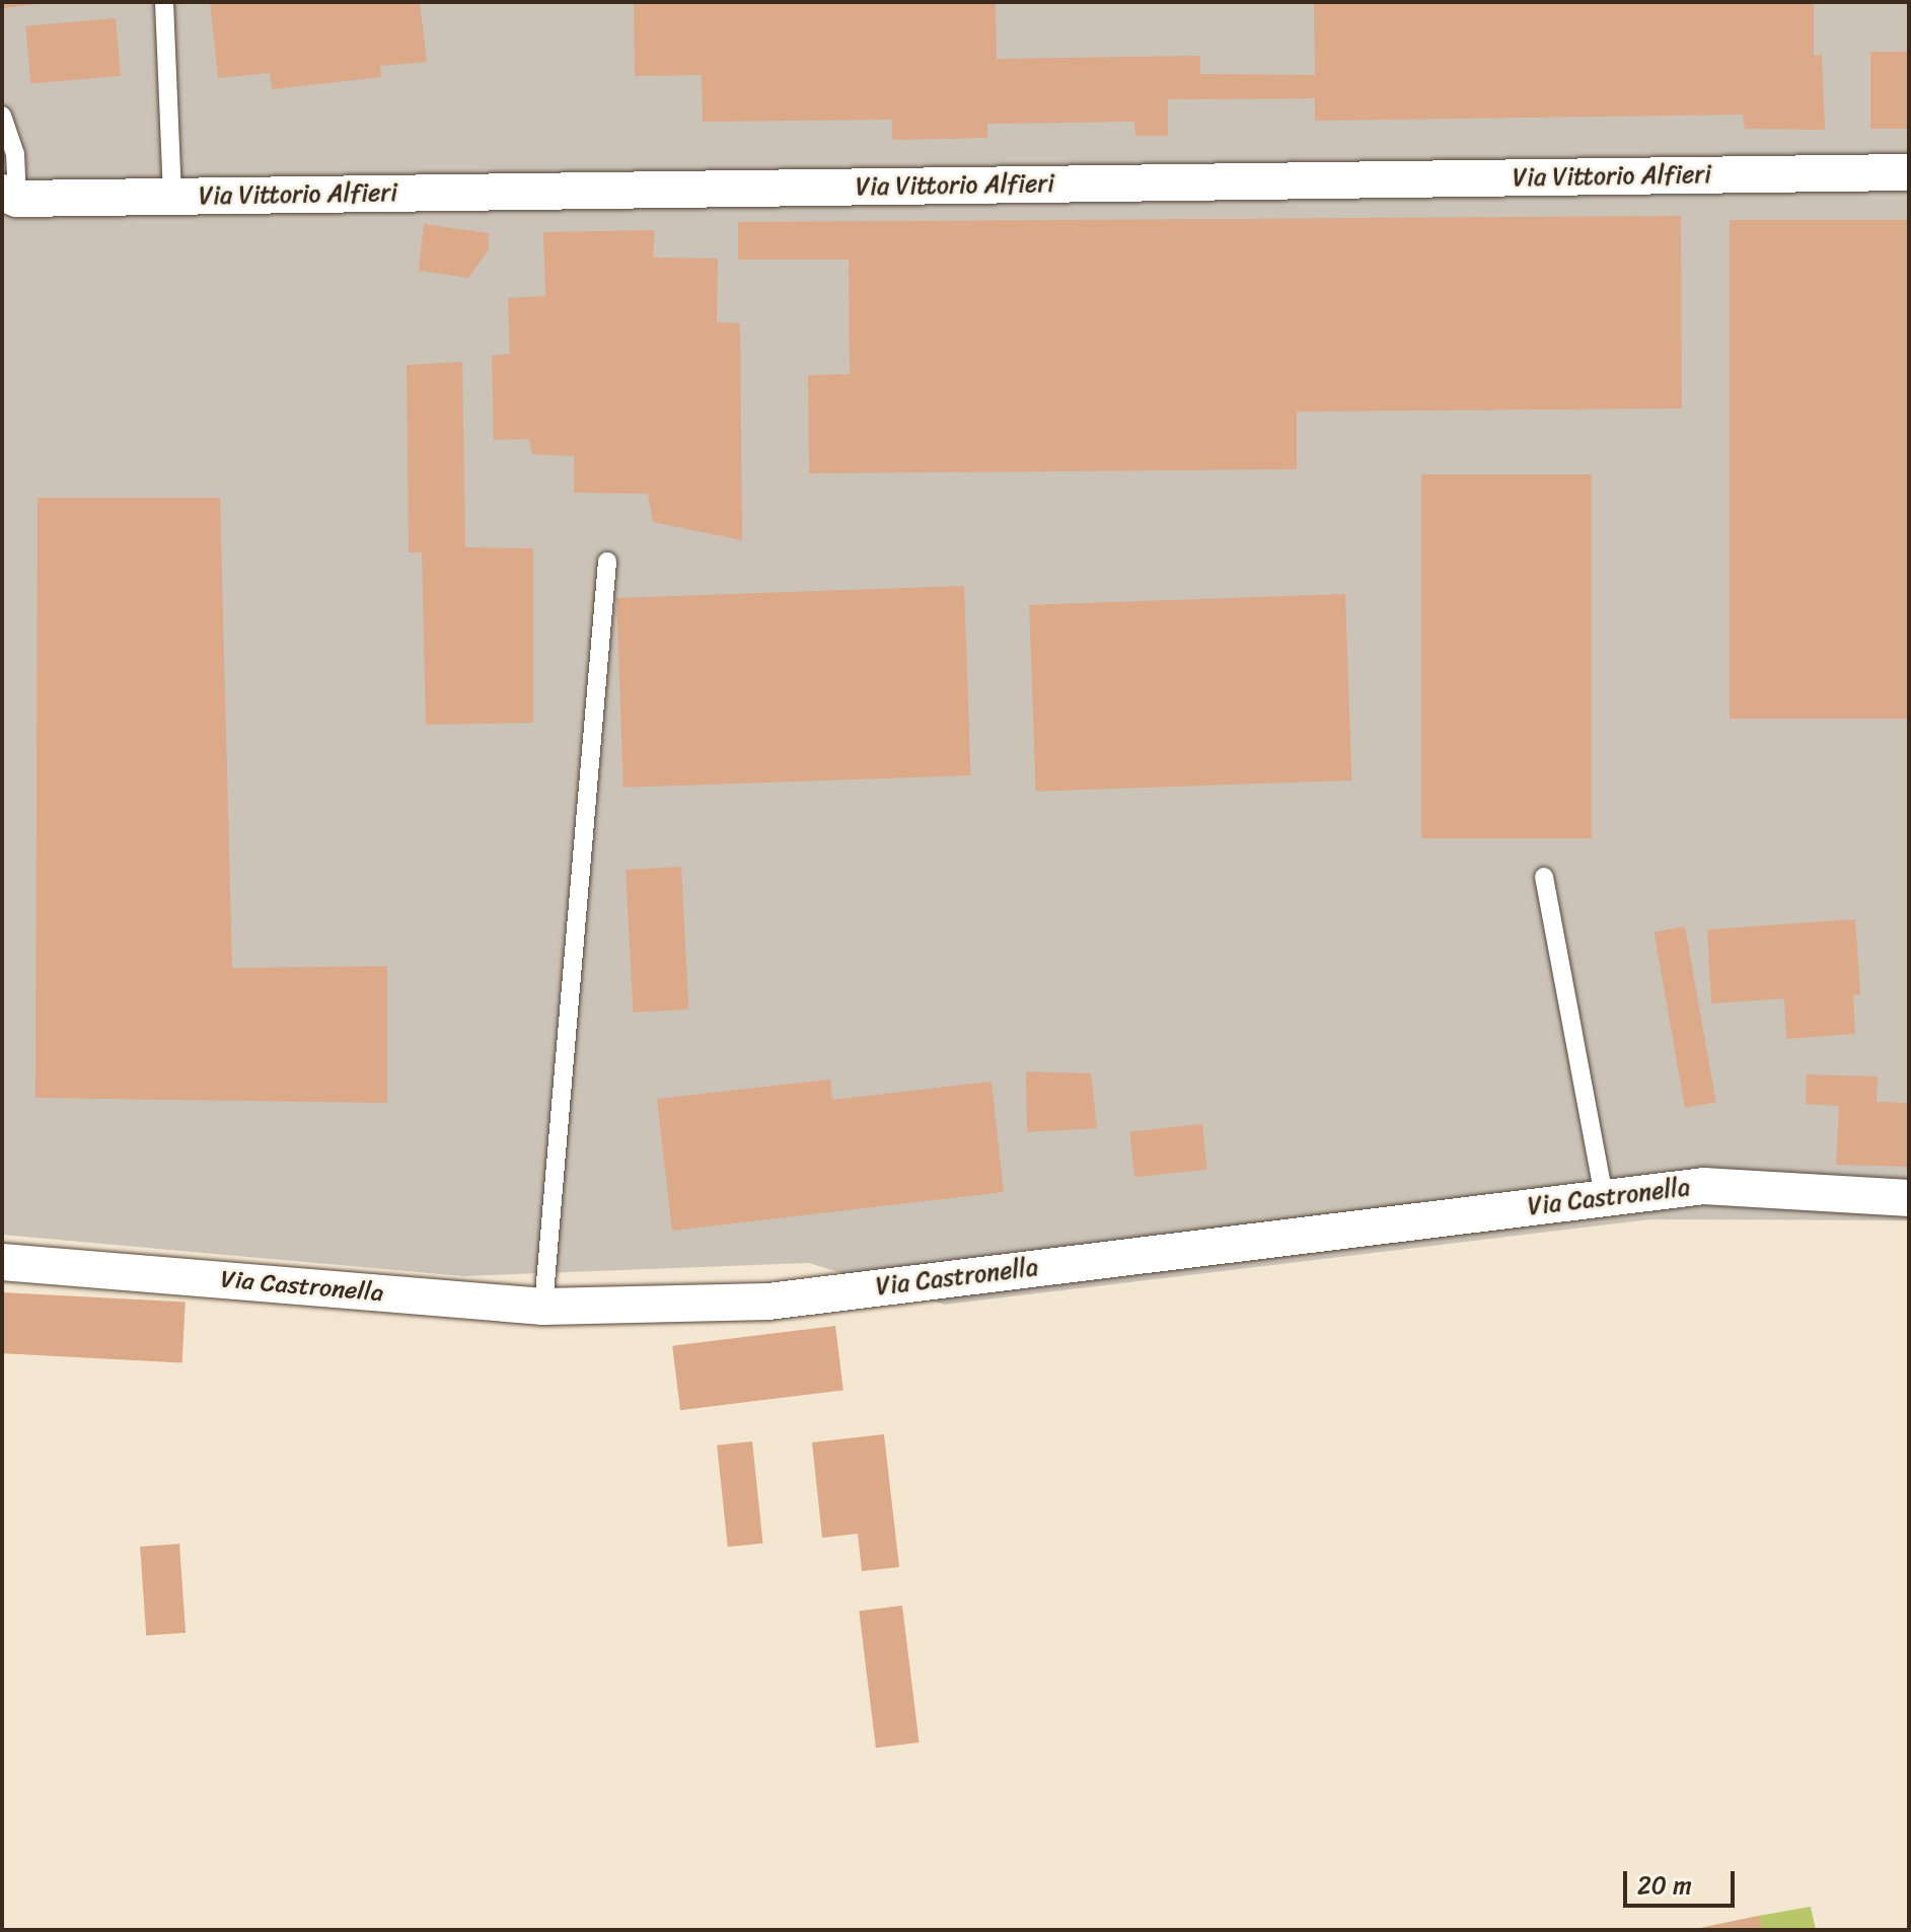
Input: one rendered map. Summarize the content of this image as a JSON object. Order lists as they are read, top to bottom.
{
  "streets": {
    "street": ["Via Vittorio Alfieri", "Via Castronella"]
  },
  "scale_bar": "20 m"
}
